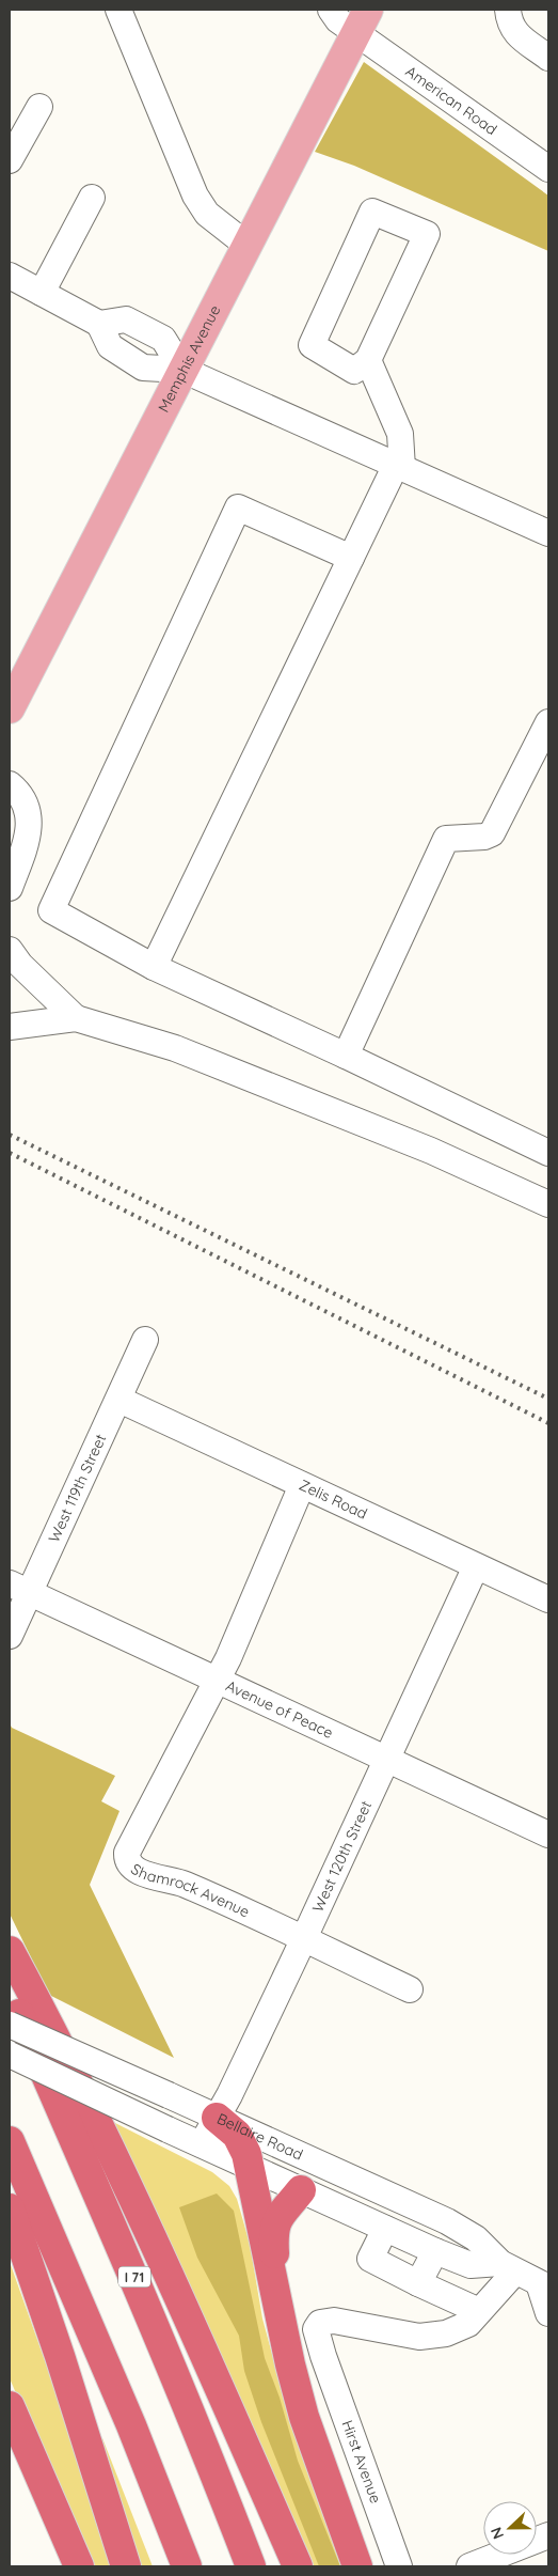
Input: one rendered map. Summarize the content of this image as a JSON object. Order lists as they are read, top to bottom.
{
  "streets": {
    "highway": ["I 71"],
    "main road": ["Memphis Avenue"],
    "street": [
      "American Road",
      "West 119th Street",
      "Zelis Road",
      "Avenue of Peace",
      "West 120th Street",
      "Shamrock Avenue",
      "Bellaire Road",
      "Hirst Avenue"
    ]
  },
  "crossings": [
    ["American Road", "Memphis Avenue"],
    ["West 119th Street", "Zelis Road"],
    ["West 119th Street", "Avenue of Peace"],
    ["Zelis Road", "West 120th Street"],
    ["Avenue of Peace", "West 120th Street"],
    ["Avenue of Peace", "Shamrock Avenue"],
    ["West 120th Street", "Shamrock Avenue"],
    ["West 120th Street", "Bellaire Road"],
    ["Bellaire Road", "Hirst Avenue"]
  ],
  "north": "left"
}
